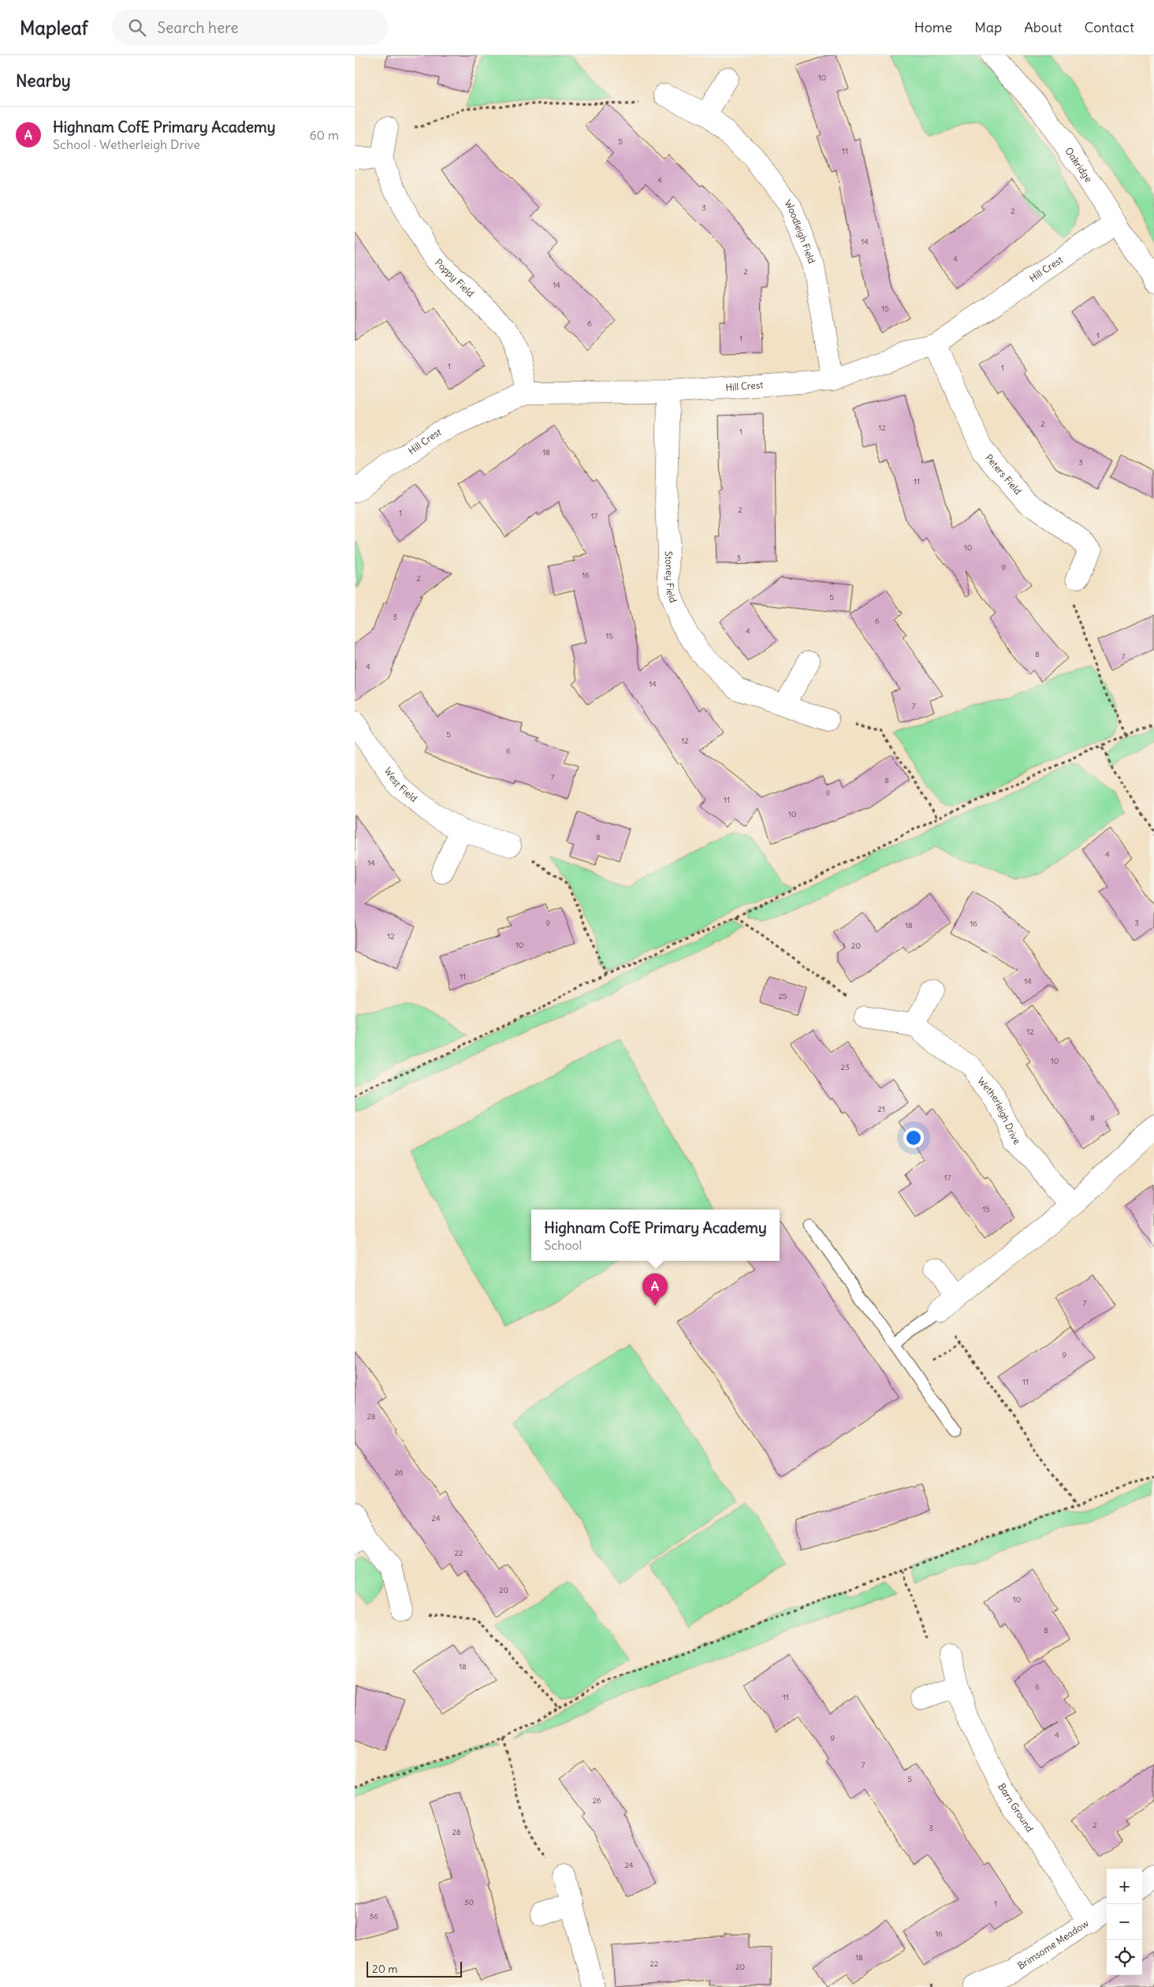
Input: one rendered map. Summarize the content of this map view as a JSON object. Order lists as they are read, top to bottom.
{
  "streets": {
    "street": [
      "Oakridge",
      "Woodleigh Field",
      "Hill Crest",
      "Poppy Field",
      "Peters Field",
      "Stoney Field",
      "West Field",
      "Wetherleigh Drive",
      "Barn Ground",
      "Brimsome Meadow"
    ]
  },
  "crossings": [
    ["Oakridge", "Hill Crest"],
    ["Woodleigh Field", "Hill Crest"],
    ["Hill Crest", "Poppy Field"],
    ["Hill Crest", "Peters Field"],
    ["Hill Crest", "Stoney Field"],
    ["Barn Ground", "Brimsome Meadow"]
  ],
  "house_numbers": [
    "10",
    "5",
    "11",
    "4",
    "3",
    "2",
    "14",
    "4",
    "2",
    "14",
    "15",
    "6",
    "1",
    "1",
    "1",
    "1",
    "2",
    "12",
    "1",
    "18",
    "3",
    "11",
    "2",
    "1",
    "17",
    "10",
    "3",
    "9",
    "16",
    "2",
    "5",
    "3",
    "6",
    "4",
    "15",
    "8",
    "7",
    "4",
    "14",
    "7",
    "5",
    "12",
    "6",
    "7",
    "8",
    "9",
    "11",
    "10",
    "8",
    "4",
    "14",
    "9",
    "3",
    "16",
    "18",
    "12",
    "10",
    "20",
    "11",
    "14",
    "25",
    "12",
    "10",
    "23",
    "21",
    "8",
    "17",
    "15",
    "7",
    "9",
    "11",
    "28",
    "26",
    "24",
    "22",
    "20",
    "10",
    "8",
    "18",
    "6",
    "11",
    "4",
    "9",
    "7",
    "5",
    "26",
    "2",
    "3",
    "28",
    "24",
    "30",
    "1",
    "36",
    "16",
    "18",
    "22",
    "20"
  ],
  "scale_bar": "20 m",
  "page": {
    "header": "Mapleaf",
    "search": "Search here",
    "nav": [
      "Home",
      "Map",
      "About",
      "Contact"
    ],
    "heading": "Nearby",
    "list": [
      {
        "mark": "A",
        "name": "Highnam CofE Primary Academy",
        "note": "School · Wetherleigh Drive",
        "value": "60 m"
      }
    ],
    "popup": ["Highnam CofE Primary Academy", "School"],
    "pins": "A",
    "map_buttons": ["+", "−"],
    "scale": "20 m"
  }
}
